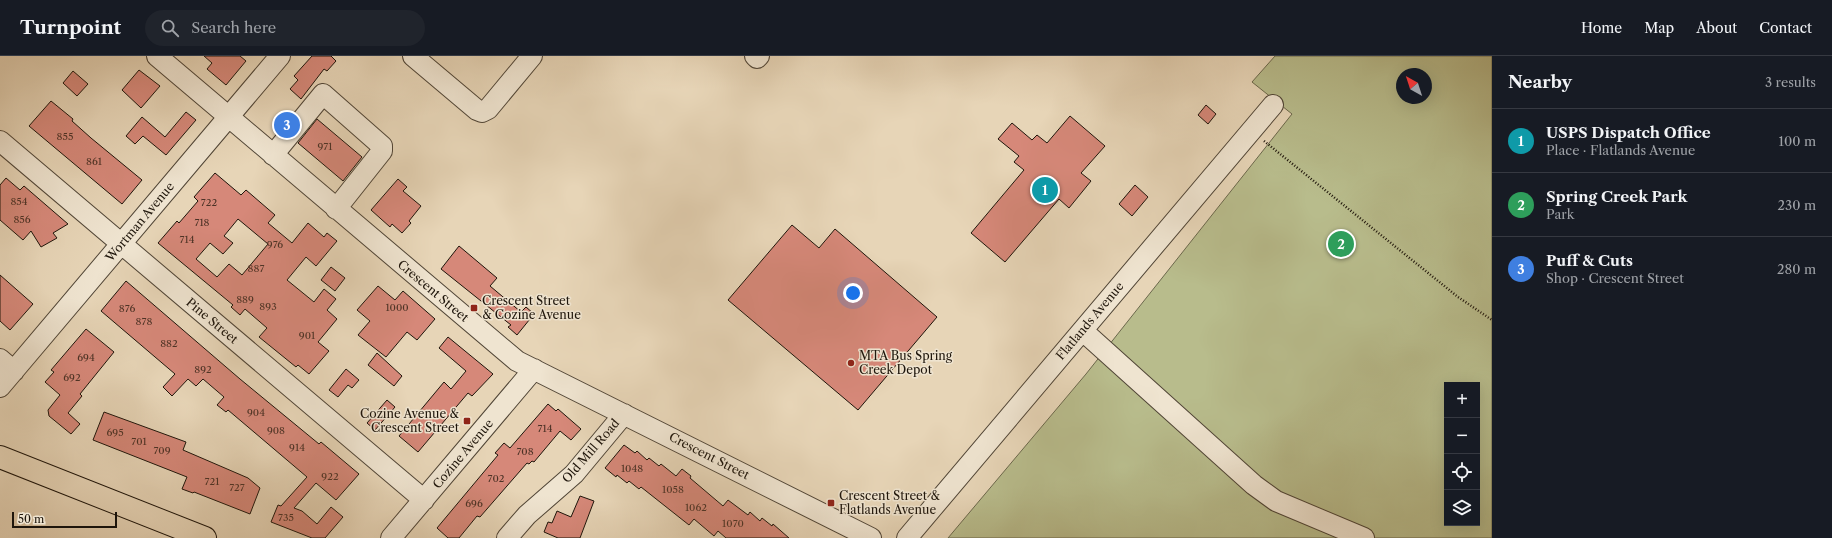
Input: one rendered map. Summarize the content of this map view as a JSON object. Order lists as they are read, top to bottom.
{
  "streets": {
    "street": [
      "Wortman Avenue",
      "Crescent Street",
      "Pine Street",
      "Flatlands Avenue",
      "Old Mill Road",
      "Cozine Avenue"
    ]
  },
  "crossings": [
    ["Wortman Avenue", "Crescent Street"],
    ["Wortman Avenue", "Pine Street"],
    ["Crescent Street", "Old Mill Road"],
    ["Crescent Street", "Cozine Avenue"],
    ["Pine Street", "Cozine Avenue"]
  ],
  "places": {
    "transit": ["Crescent Street & Cozine Avenue", "Cozine Avenue & Crescent Street", "Crescent Street & Flatlands Avenue"],
    "other": ["MTA Bus Spring Creek Depot"]
  },
  "house_numbers": [
    "855",
    "971",
    "861",
    "854",
    "722",
    "856",
    "718",
    "714",
    "976",
    "887",
    "889",
    "893",
    "1000",
    "876",
    "878",
    "901",
    "882",
    "694",
    "892",
    "692",
    "904",
    "714",
    "908",
    "695",
    "701",
    "914",
    "709",
    "708",
    "1048",
    "922",
    "702",
    "721",
    "727",
    "1058",
    "696",
    "1062",
    "735",
    "1070"
  ],
  "scale_bar": "50 m",
  "north": "top left",
  "page": {
    "header": "Turnpoint",
    "search": "Search here",
    "nav": [
      "Home",
      "Map",
      "About",
      "Contact"
    ],
    "heading": ["Nearby", "3 results"],
    "list": [
      {
        "mark": "1",
        "name": "USPS Dispatch Office",
        "note": "Place · Flatlands Avenue",
        "value": "100 m"
      },
      {
        "mark": "2",
        "name": "Spring Creek Park",
        "note": "Park",
        "value": "230 m"
      },
      {
        "mark": "3",
        "name": "Puff & Cuts",
        "note": "Shop · Crescent Street",
        "value": "280 m"
      }
    ],
    "pins": ["3", "1", "2"],
    "map_buttons": ["+", "−"],
    "scale": "50 m"
  }
}
